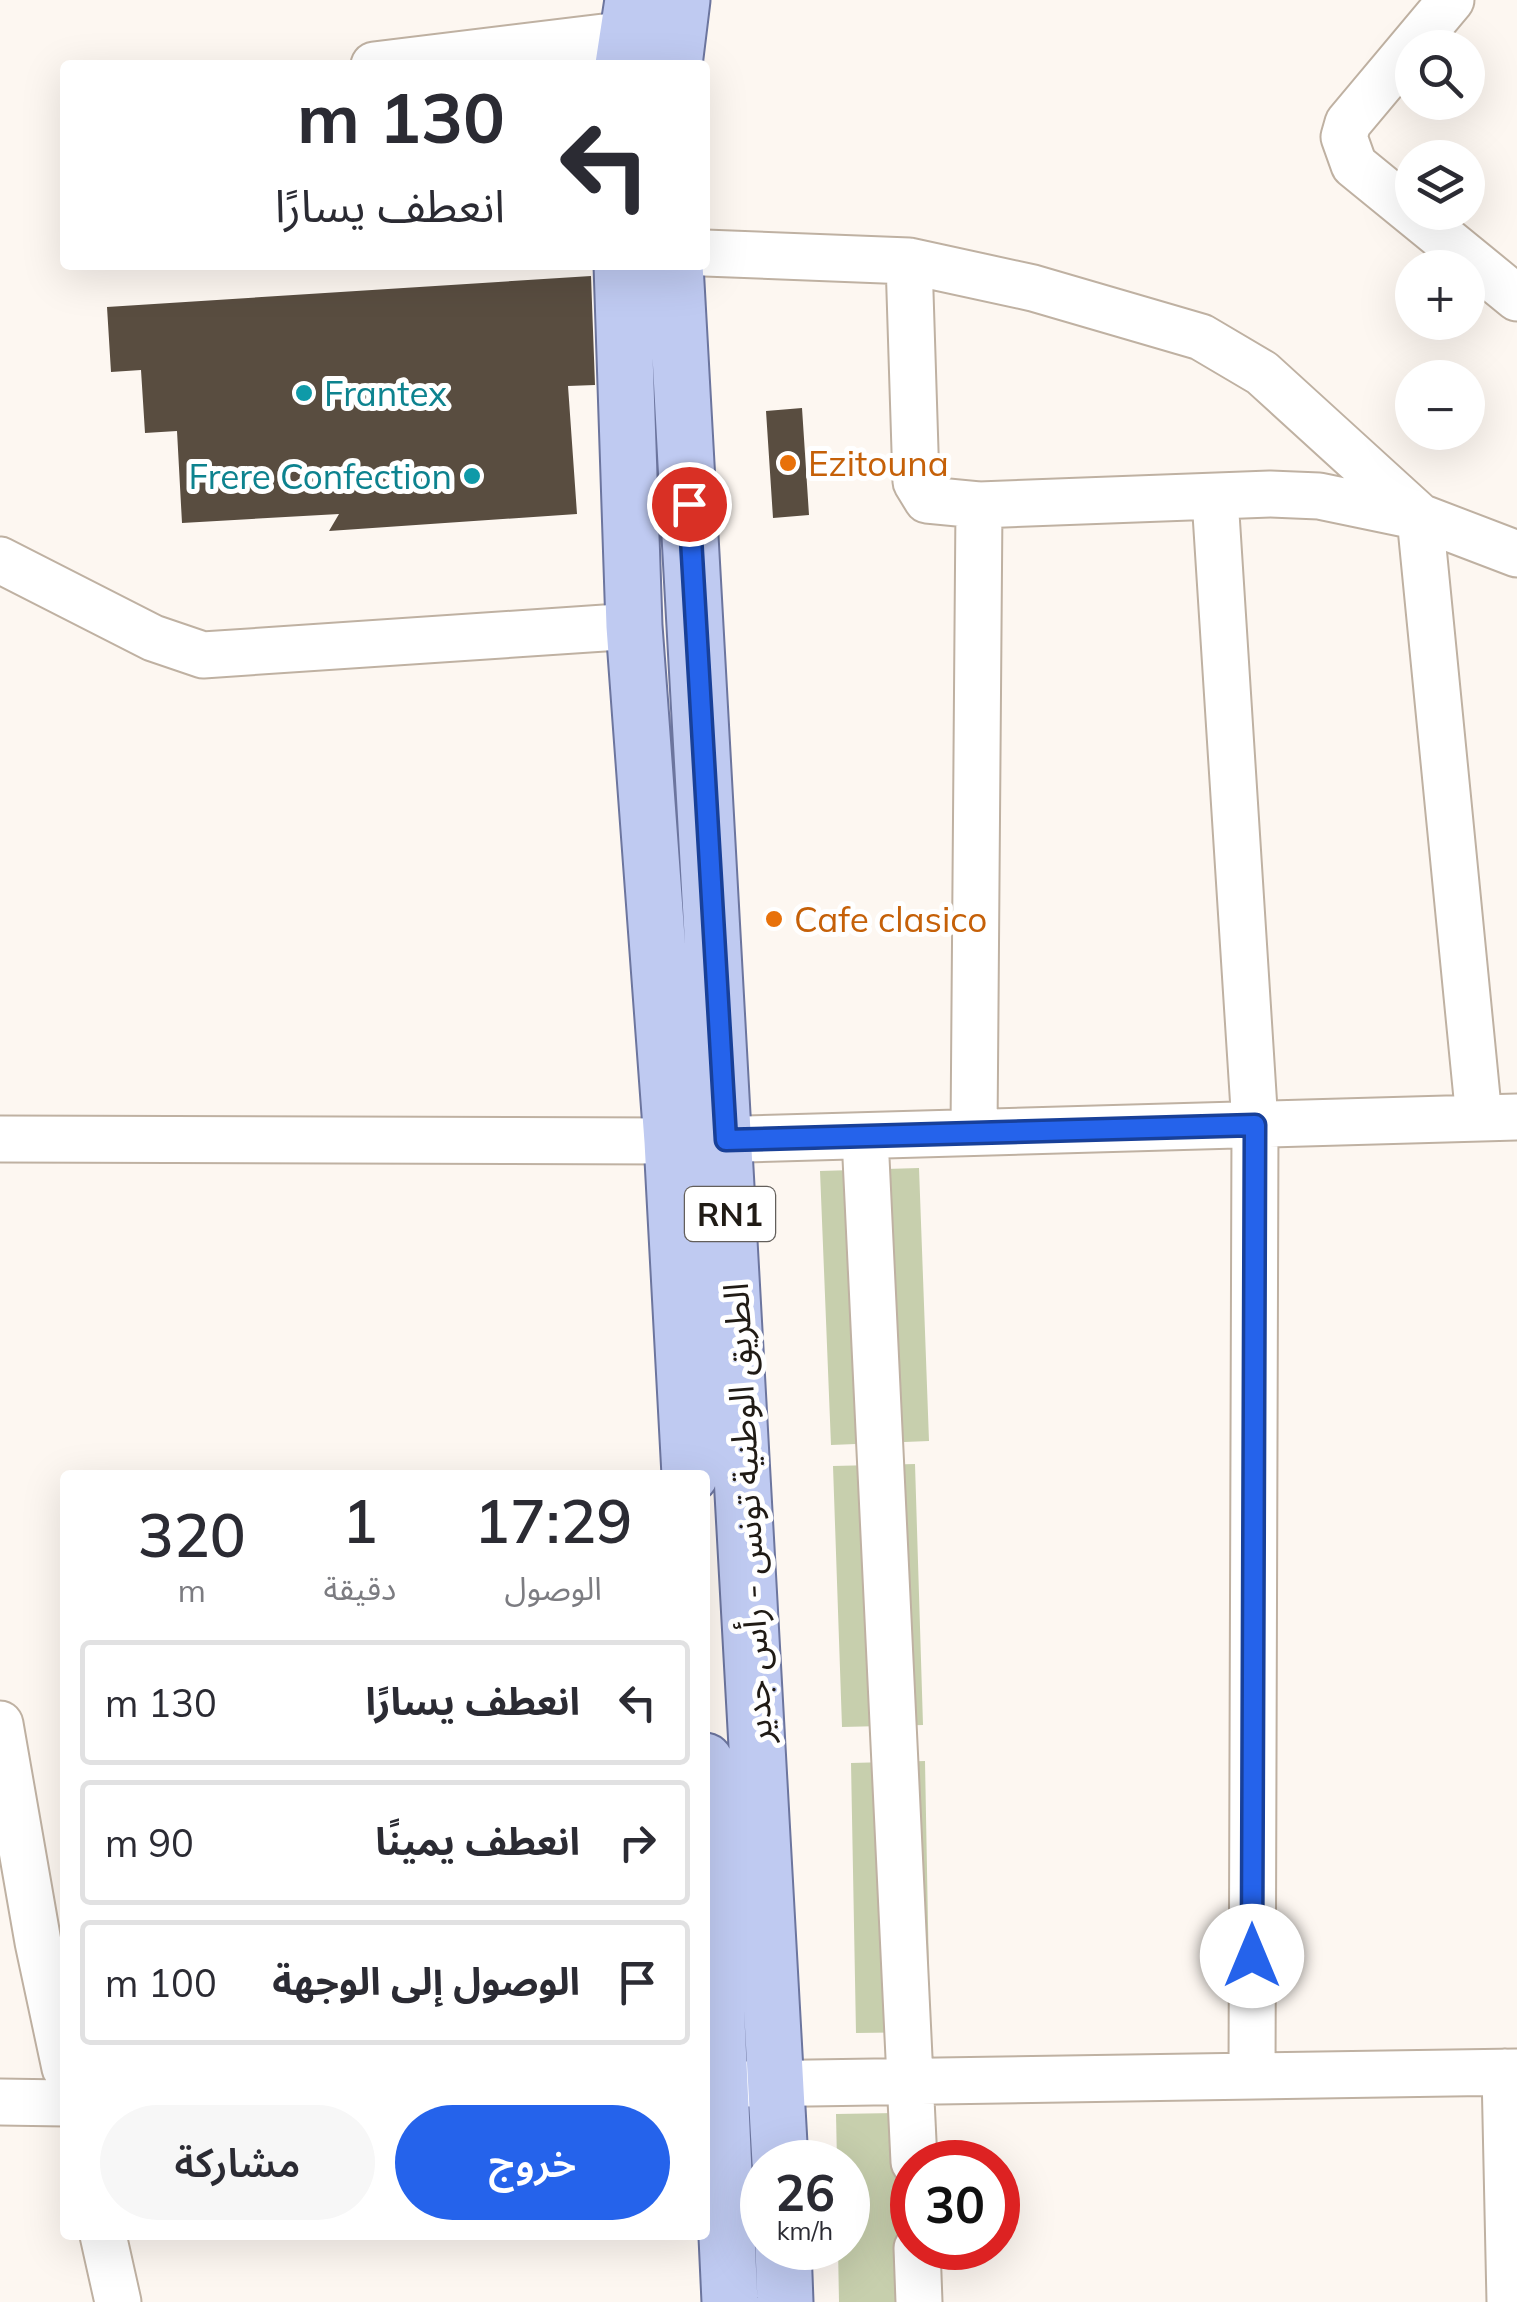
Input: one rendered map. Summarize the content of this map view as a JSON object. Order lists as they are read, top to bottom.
{
  "streets": {
    "main road": ["RN1", "الطريق الوطنية تونس - رأس جدير"]
  },
  "places": [
    "Frantex",
    "Ezitouna",
    "Frere Confection",
    "Cafe clasico"
  ],
  "page": {
    "map_buttons": ["+", "−"],
    "turn": ["130 m", "انعطف يسارًا"],
    "eta": [
      "17:29",
      "الوصول",
      "1",
      "دقيقة",
      "320",
      "m"
    ],
    "list": [
      {
        "name": "انعطف يسارًا",
        "value": "130 m"
      },
      {
        "name": "انعطف يمينًا",
        "value": "90 m"
      },
      {
        "name": "الوصول إلى الوجهة",
        "value": "100 m"
      }
    ],
    "buttons": ["خروج", "مشاركة"],
    "speed": "26 km/h",
    "limit": "30"
  }
}
